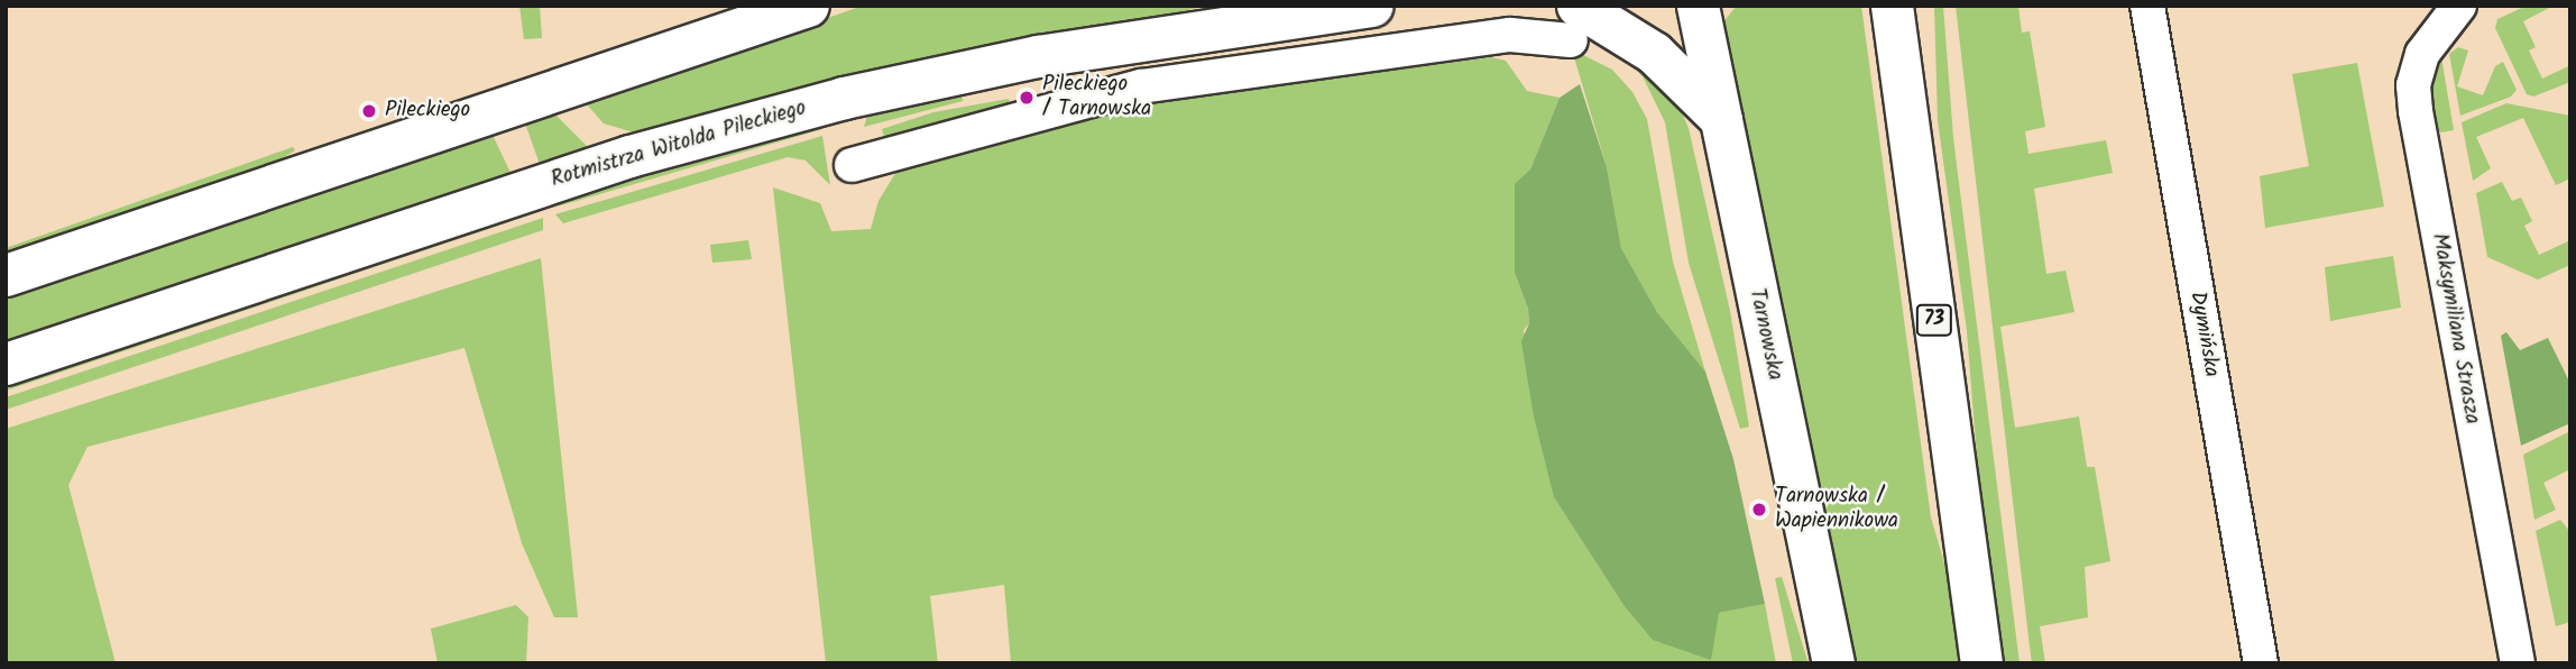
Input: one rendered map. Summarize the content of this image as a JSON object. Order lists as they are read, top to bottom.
{
  "streets": {
    "main road": ["Rotmistrza Witolda Pileckiego", "73", "Tarnowska"],
    "street": ["Maksymiliana Strasza", "Dymińska"]
  },
  "places": ["Pileckiego / Tarnowska", "Pileckiego", "Tarnowska / Wapiennikowa"]
}
